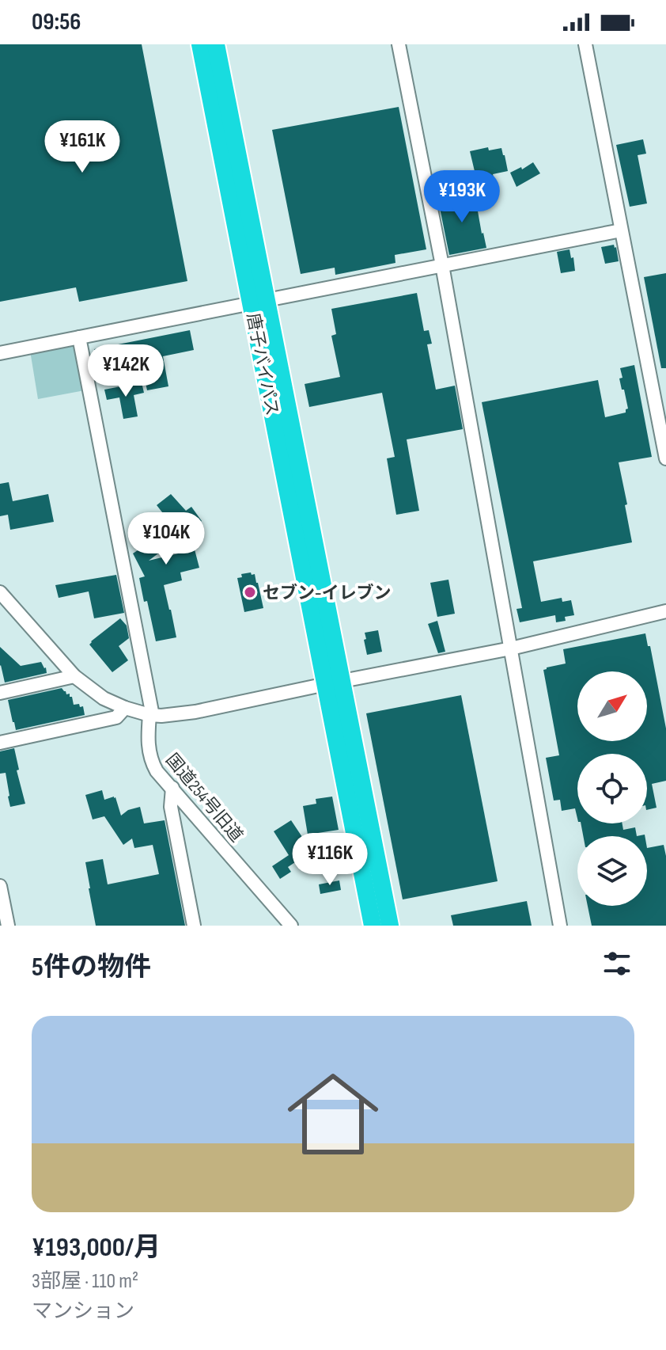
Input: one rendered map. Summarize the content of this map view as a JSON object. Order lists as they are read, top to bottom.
{
  "streets": {
    "highway": ["唐子バイパス"],
    "street": ["国道254号旧道"]
  },
  "places": ["セブン-イレブン"],
  "north": "top right",
  "page": {
    "status": "09:56",
    "price": [
      "¥161K",
      "¥193K",
      "¥142K",
      "¥104K",
      "¥116K"
    ],
    "heading": "5件の物件",
    "list": [
      {
        "name": "¥193,000/月",
        "note": "3部屋 · 110 m² · マンション"
      }
    ]
  }
}
